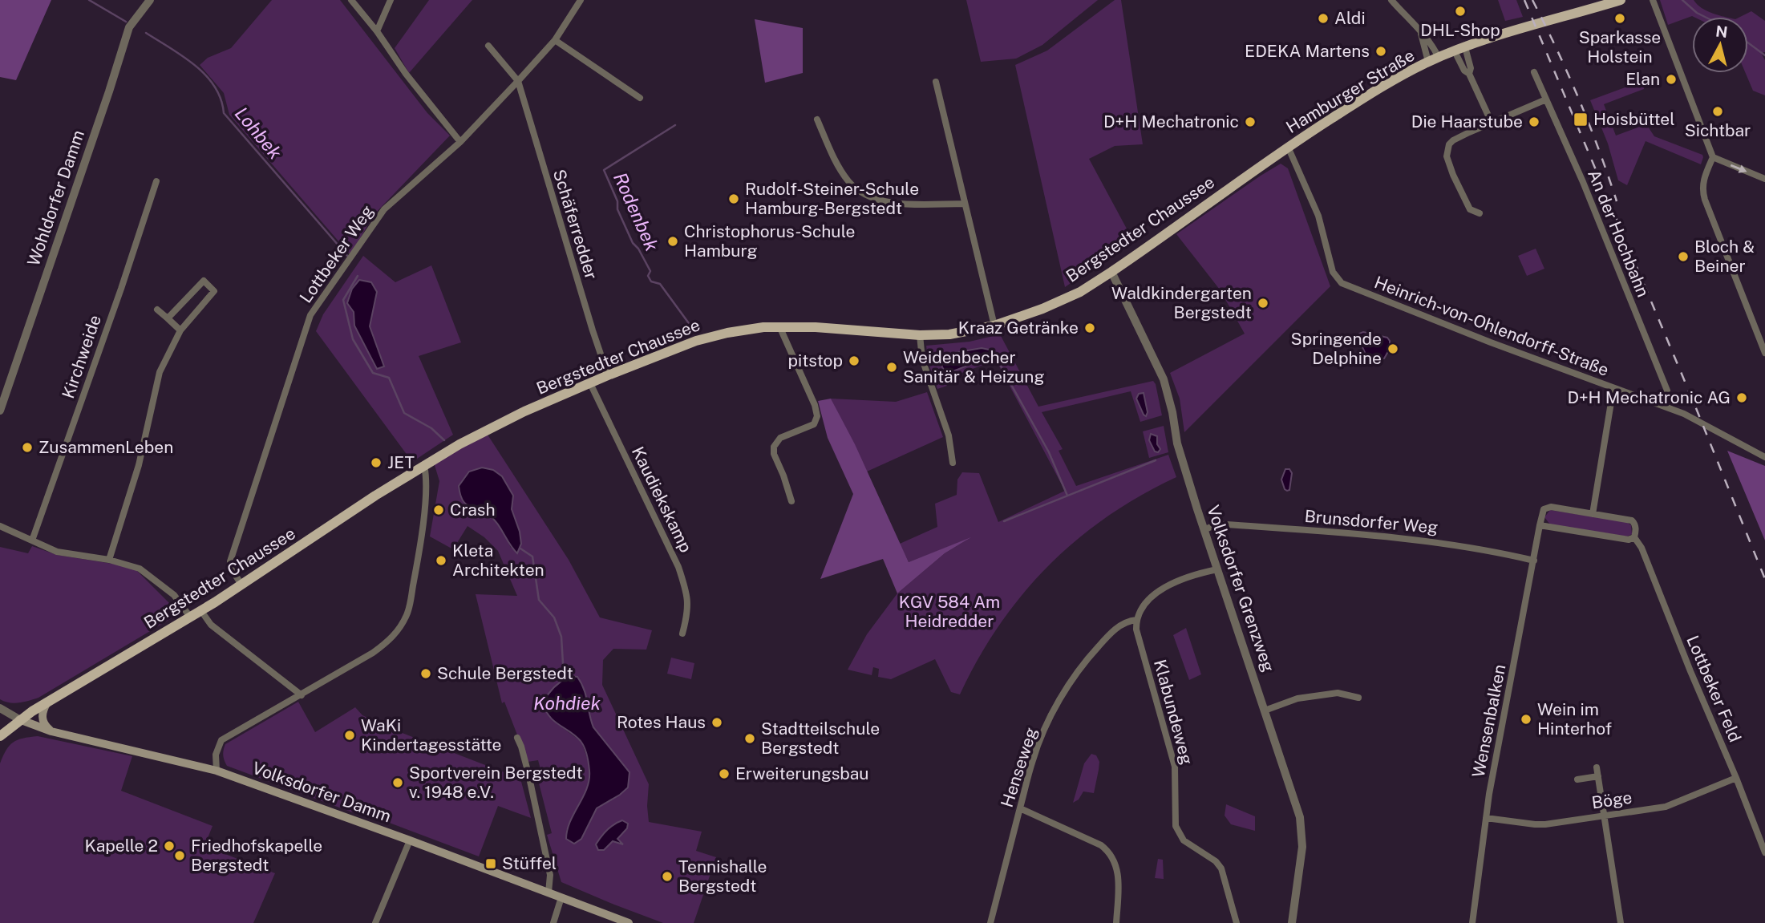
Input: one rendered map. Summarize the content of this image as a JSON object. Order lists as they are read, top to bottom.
{
  "streets": {
    "main road": ["Hamburger Straße", "Bergstedter Chaussee", "Volksdorfer Damm"],
    "street": [
      "Wohldorfer Damm",
      "Schäferredder",
      "An der Hochbahn",
      "Lottbeker Weg",
      "Heinrich-von-Ohlendorff-Straße",
      "Kirchweide",
      "Kaudiekskamp",
      "Brunsdorfer Weg",
      "Volksdorfer Grenzweg",
      "Lottbeker Feld",
      "Klabundeweg",
      "Wensenbalken",
      "Henseweg",
      "Böge"
    ]
  },
  "crossings": [
    ["Hamburger Straße", "Bergstedter Chaussee"],
    ["Hamburger Straße", "Heinrich-von-Ohlendorff-Straße"],
    ["Schäferredder", "Bergstedter Chaussee"],
    ["Schäferredder", "Lottbeker Weg"],
    ["Bergstedter Chaussee", "Lottbeker Weg"],
    ["Bergstedter Chaussee", "Heinrich-von-Ohlendorff-Straße"],
    ["Bergstedter Chaussee", "Kaudiekskamp"],
    ["Bergstedter Chaussee", "Volksdorfer Grenzweg"],
    ["Bergstedter Chaussee", "Volksdorfer Damm"],
    ["An der Hochbahn", "Heinrich-von-Ohlendorff-Straße"],
    ["Brunsdorfer Weg", "Volksdorfer Grenzweg"],
    ["Brunsdorfer Weg", "Wensenbalken"],
    ["Lottbeker Feld", "Böge"],
    ["Klabundeweg", "Henseweg"],
    ["Wensenbalken", "Böge"]
  ],
  "water": ["Lohbek", "Rodenbek", "Kohdiek"],
  "parks": ["KGV 584 Am Heidredder"],
  "places": {
    "other": [
      "DHL-Shop",
      "Aldi",
      "Sparkasse Holstein",
      "EDEKA Martens",
      "Elan",
      "Sichtbar",
      "D+H Mechatronic",
      "Die Haarstube",
      "Rudolf-Steiner-Schule Hamburg-Bergstedt",
      "Christophorus-Schule Hamburg",
      "Bloch & Beiner",
      "Waldkindergarten Bergstedt",
      "Kraaz Getränke",
      "Springende Delphine",
      "pitstop",
      "Weidenbecher Sanitär & Heizung",
      "D+H Mechatronic AG",
      "ZusammenLeben",
      "JET",
      "Crash",
      "Kleta Architekten",
      "Schule Bergstedt",
      "Wein im Hinterhof",
      "Rotes Haus",
      "WaKi Kindertagesstätte",
      "Stadtteilschule Bergstedt",
      "Erweiterungsbau",
      "Sportverein Bergstedt v. 1948 e.V.",
      "Kapelle 2",
      "Friedhofskapelle Bergstedt",
      "Tennishalle Bergstedt"
    ],
    "transit": ["Hoisbüttel", "Stüffel"]
  },
  "north": "top"
}
